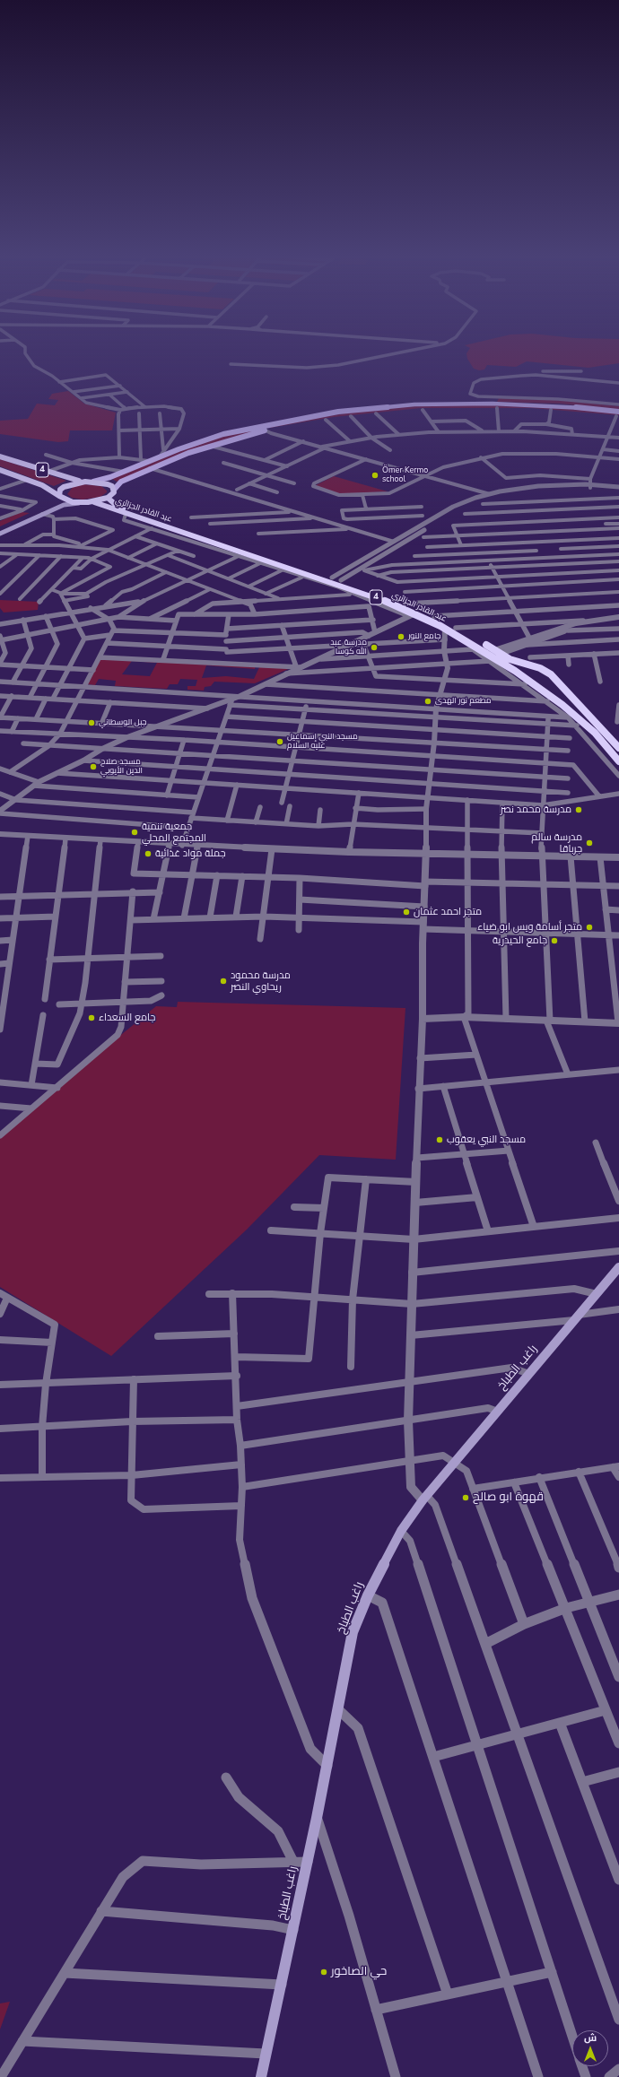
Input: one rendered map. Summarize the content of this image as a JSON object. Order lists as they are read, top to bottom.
{
  "streets": {
    "highway": ["4", "عبد القادر الجزائري"],
    "main road": ["راغب الطباخ"]
  },
  "places": [
    "Ömer Kermo school",
    "جامع النور",
    "مدرسة عبد الله كوسا",
    "مطعم نور الهدى",
    "جبل الوسطاني",
    "مسجد النبي إسماعيل عليه السلام",
    "مسجد صلاح الدين الأيوبي",
    "مدرسة محمد نصر",
    "جمعية تنمية المجتمع المحلي",
    "مدرسة سالم جرباقا",
    "جملة مواد غذائية",
    "متجر احمد عثمان",
    "متجر أسامة ويس ابو ضياء",
    "جامع الحيدرية",
    "مدرسة محمود ريحاوي النصر",
    "جامع السعداء",
    "مسجد النبي يعقوب",
    "قهوة ابو صالح",
    "حي الصاخور"
  ],
  "north": "top"
}
